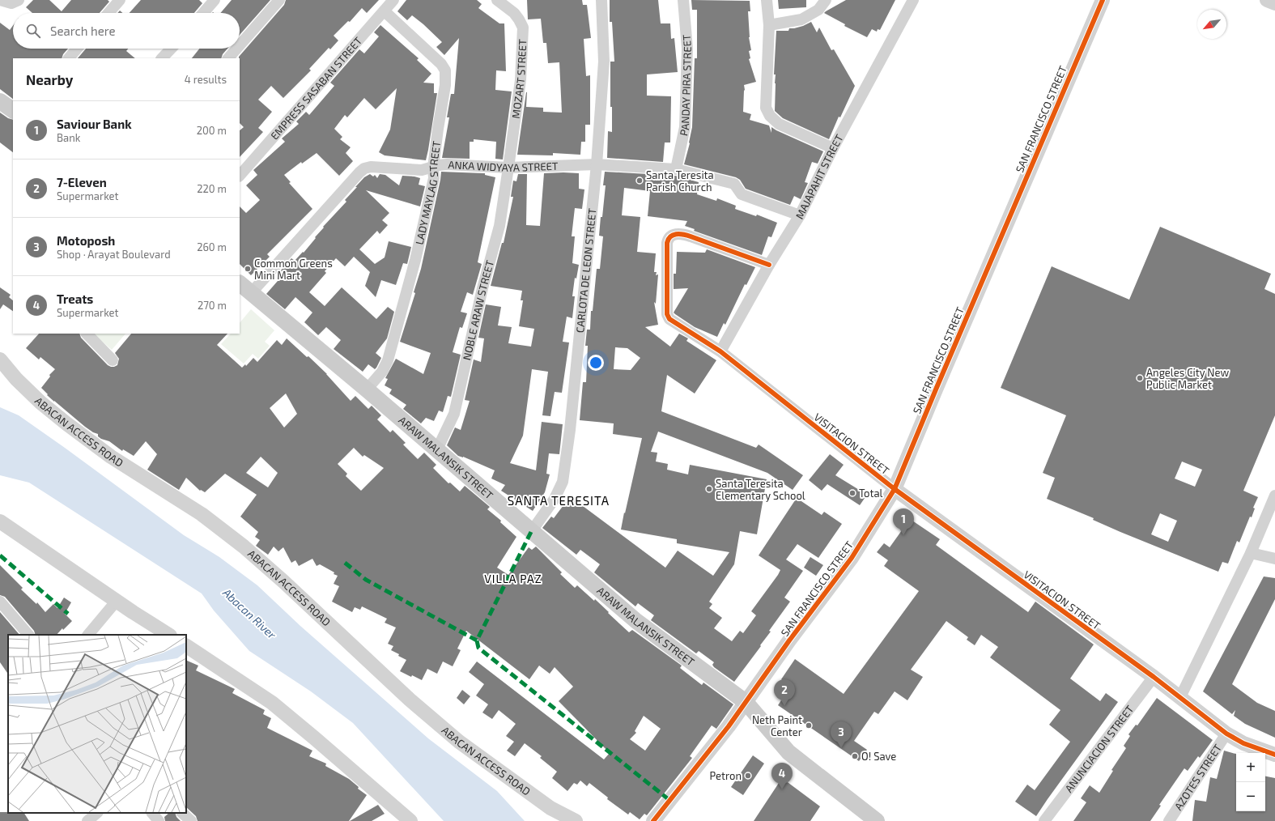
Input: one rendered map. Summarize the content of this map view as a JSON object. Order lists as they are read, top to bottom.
{
  "streets": {
    "main road": ["ARAW MALANSIK STREET"],
    "street": [
      "MOZART STREET",
      "PANDAY PIRA STREET",
      "EMPRESS SASABAN STREET",
      "SAN FRANCISCO STREET",
      "ANKA WIDYAYA STREET",
      "MAJAPAHIT STREET",
      "LADY MAYLAG STREET",
      "CARLOTA DE LEON STREET",
      "NOBLE ARAW STREET",
      "ABACAN ACCESS ROAD",
      "VISITACION STREET",
      "ANUNCIACION STREET",
      "AZOTES STREET"
    ]
  },
  "crossings": [
    ["MOZART STREET", "ANKA WIDYAYA STREET"],
    ["MOZART STREET", "NOBLE ARAW STREET"],
    ["PANDAY PIRA STREET", "ANKA WIDYAYA STREET"],
    ["EMPRESS SASABAN STREET", "LADY MAYLAG STREET"],
    ["SAN FRANCISCO STREET", "VISITACION STREET"],
    ["SAN FRANCISCO STREET", "ARAW MALANSIK STREET"],
    ["ANKA WIDYAYA STREET", "MAJAPAHIT STREET"],
    ["ANKA WIDYAYA STREET", "LADY MAYLAG STREET"],
    ["ANKA WIDYAYA STREET", "CARLOTA DE LEON STREET"],
    ["ANKA WIDYAYA STREET", "NOBLE ARAW STREET"],
    ["ANKA WIDYAYA STREET", "ARAW MALANSIK STREET"],
    ["MAJAPAHIT STREET", "VISITACION STREET"],
    ["LADY MAYLAG STREET", "ARAW MALANSIK STREET"],
    ["CARLOTA DE LEON STREET", "ARAW MALANSIK STREET"],
    ["NOBLE ARAW STREET", "ARAW MALANSIK STREET"],
    ["VISITACION STREET", "ANUNCIACION STREET"],
    ["VISITACION STREET", "AZOTES STREET"]
  ],
  "districts": ["SANTA TERESITA", "VILLA PAZ"],
  "water": ["Abacan River"],
  "places": [
    "Santa Teresita Parish Church",
    "Common Greens Mini Mart",
    "Angeles City New Public Market",
    "Santa Teresita Elementary School",
    "Total",
    "Neth Paint Center",
    "O! Save",
    "Petron"
  ],
  "north": "bottom left",
  "page": {
    "search": "Search here",
    "heading": ["Nearby", "4 results"],
    "list": [
      {
        "mark": "1",
        "name": "Saviour Bank",
        "note": "Bank",
        "value": "200 m"
      },
      {
        "mark": "2",
        "name": "7-Eleven",
        "note": "Supermarket",
        "value": "220 m"
      },
      {
        "mark": "3",
        "name": "Motoposh",
        "note": "Shop · Arayat Boulevard",
        "value": "260 m"
      },
      {
        "mark": "4",
        "name": "Treats",
        "note": "Supermarket",
        "value": "270 m"
      }
    ],
    "pins": [
      "1",
      "2",
      "3",
      "4"
    ],
    "map_buttons": ["+", "−"]
  }
}
